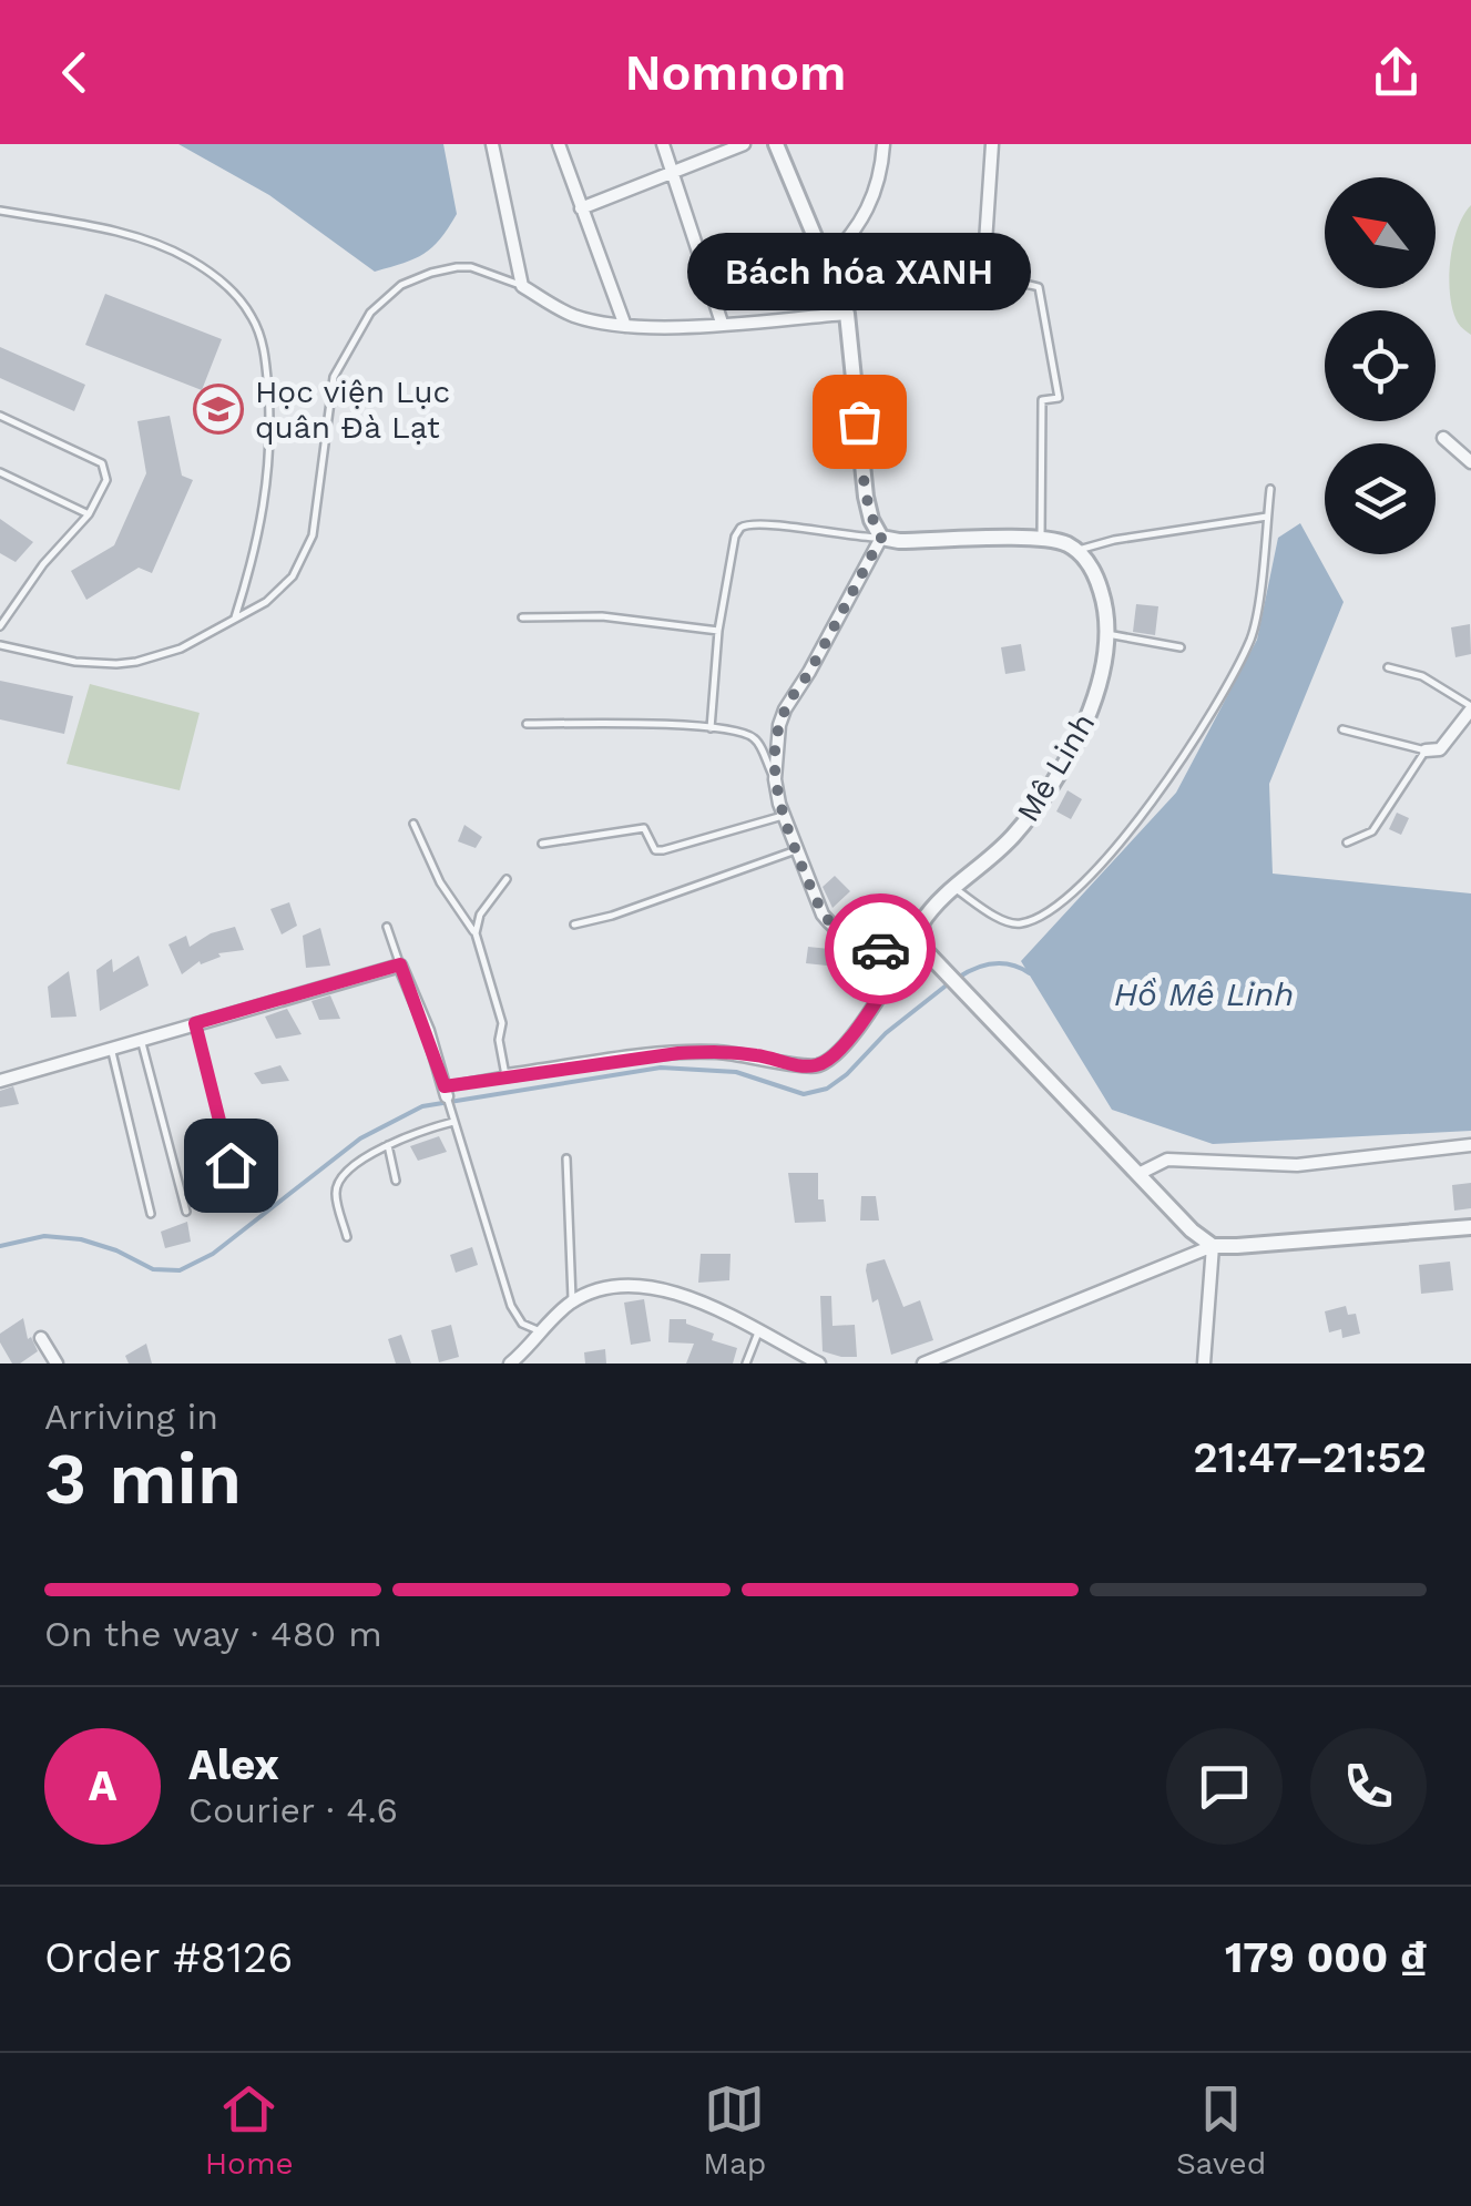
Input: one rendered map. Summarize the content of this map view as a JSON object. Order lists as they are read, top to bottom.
{
  "streets": {
    "street": ["Mê Linh"]
  },
  "water": ["Hồ Mê Linh"],
  "places": {
    "school or university": ["Học viện Lục quân Đà Lạt"],
    "other": ["Bách hóa XANH"]
  },
  "north": "top left",
  "page": {
    "header": "Nomnom",
    "bubble": "Bách hóa XANH",
    "heading": ["3 min", "Arriving in", "21:47–21:52"],
    "panel": [
      "Alex",
      "Courier · 4.6",
      "Order #8126",
      "179 000 ₫"
    ],
    "bar": "On the way · 480 m",
    "round": "A",
    "tabs": ["Home", "Map", "Saved"]
  }
}
